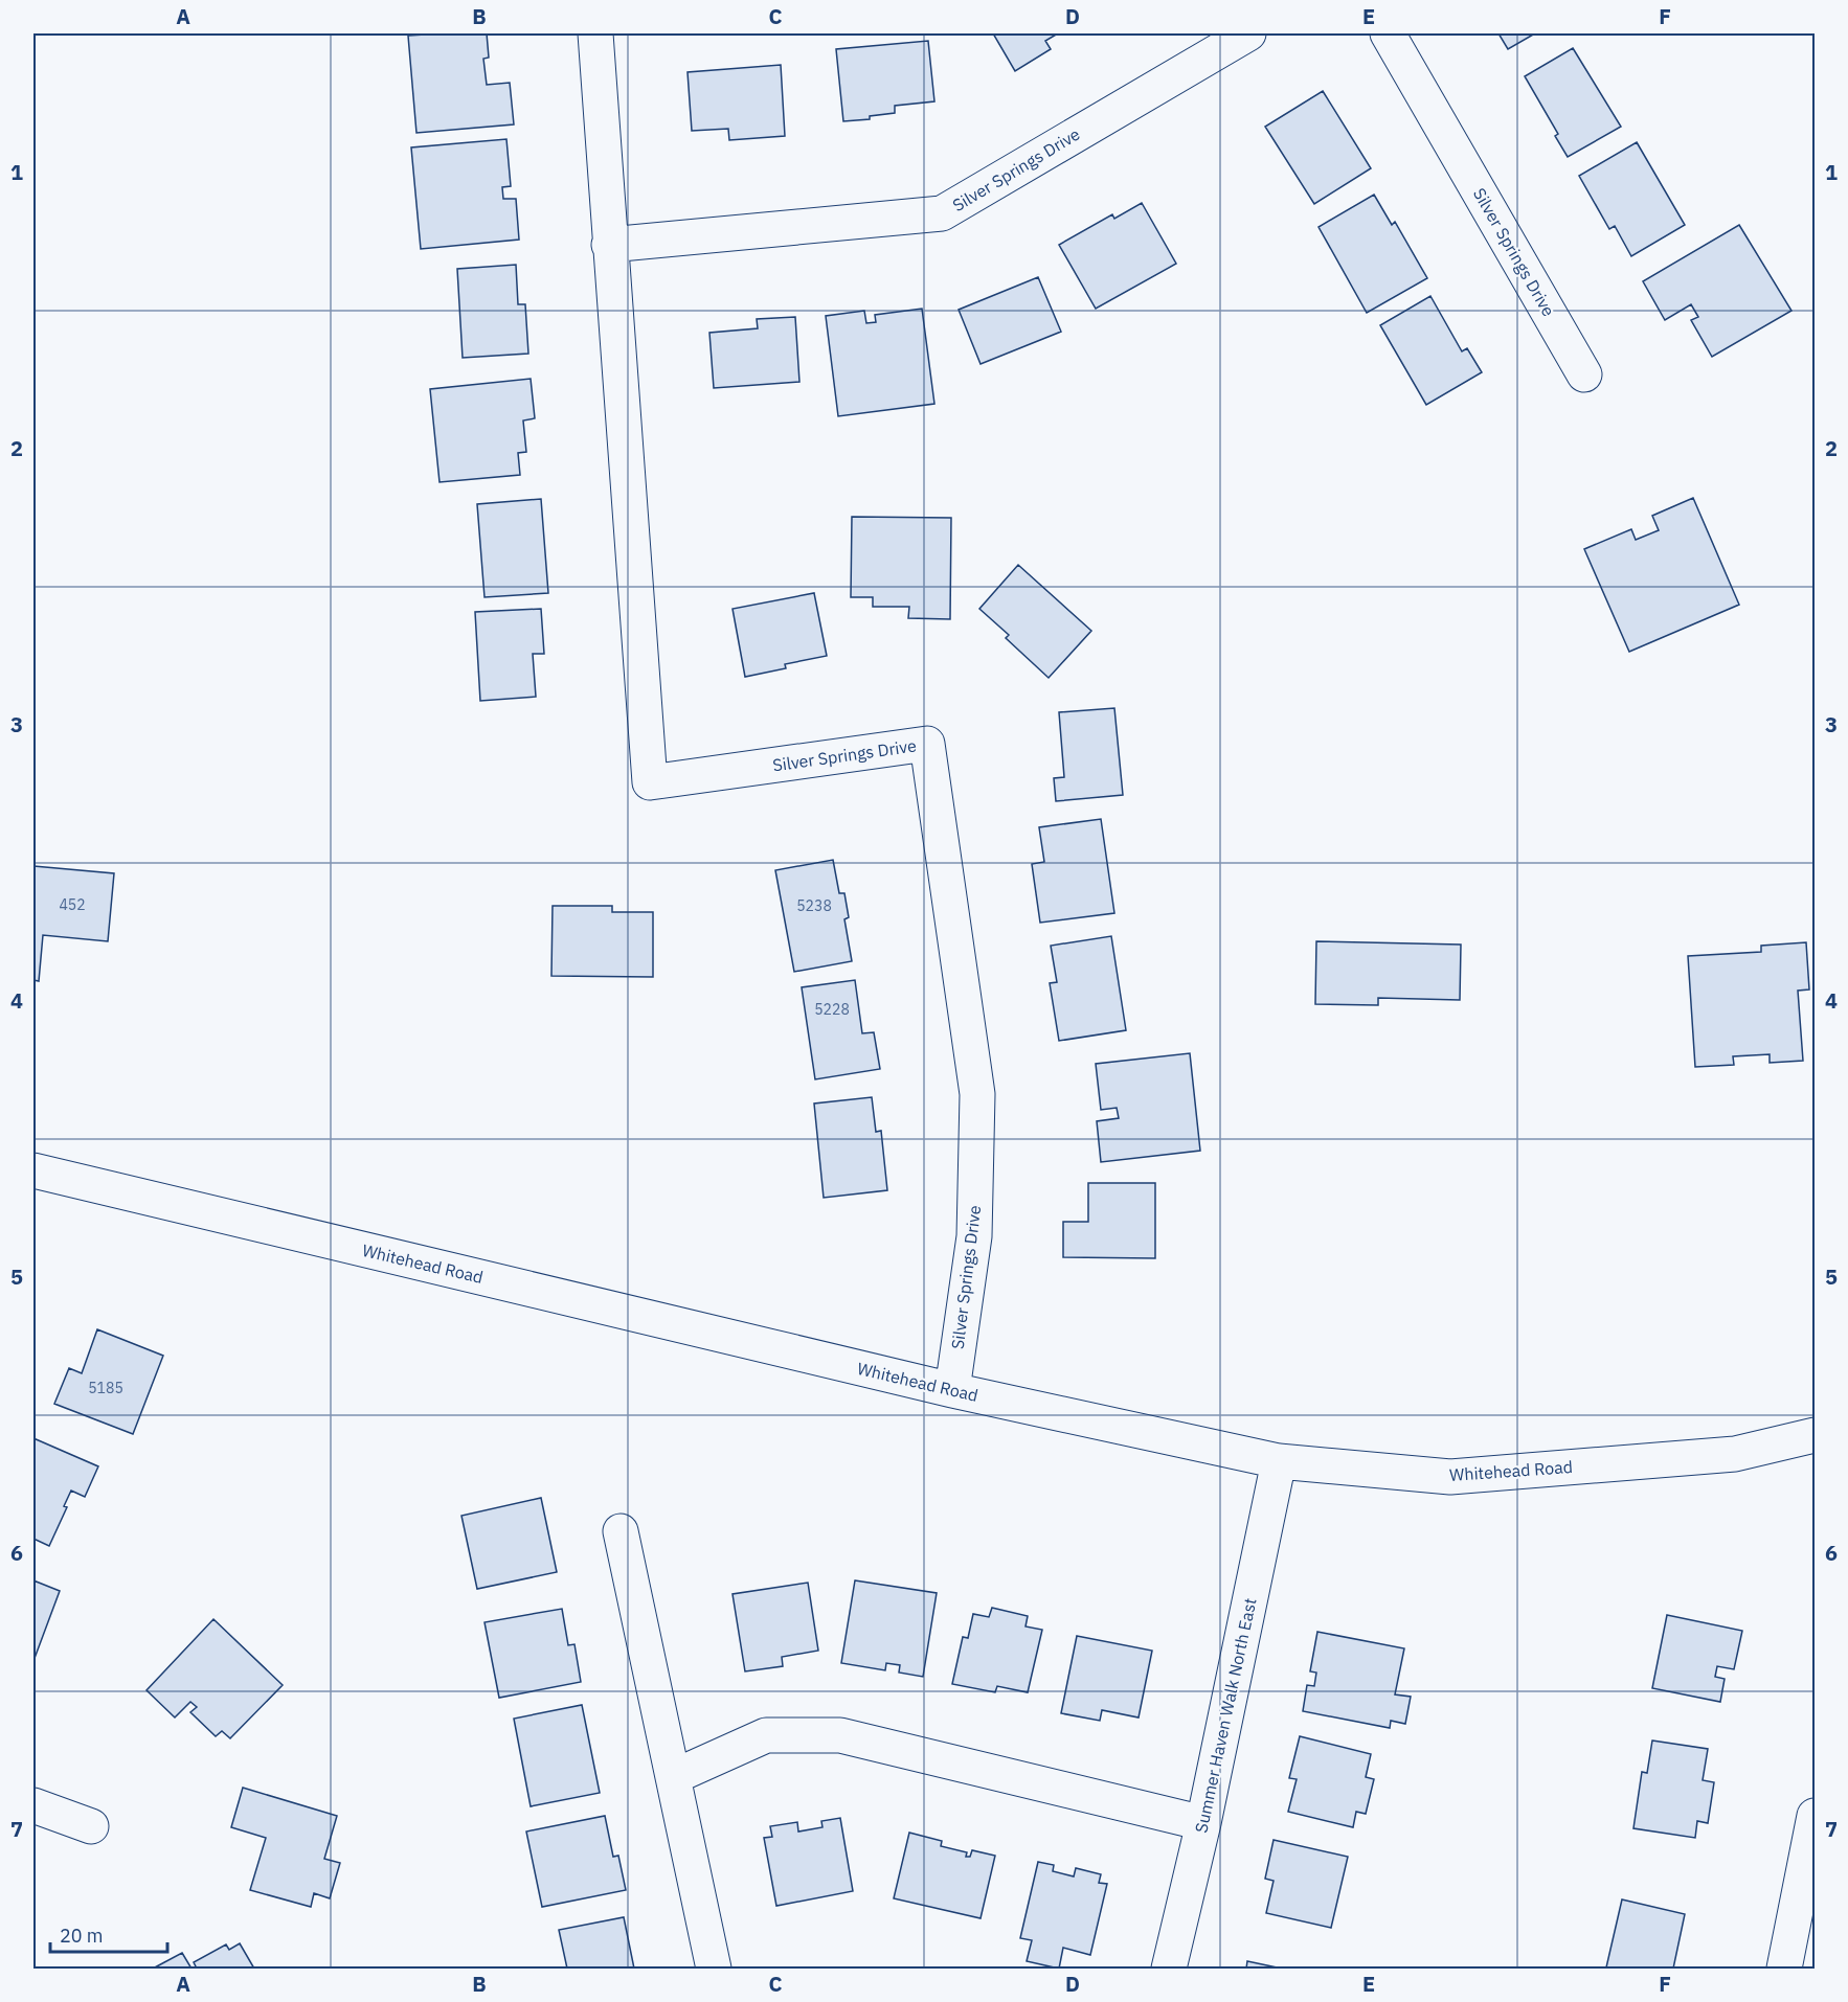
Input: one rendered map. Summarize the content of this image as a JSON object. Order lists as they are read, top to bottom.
{
  "streets": {
    "street": ["Silver Springs Drive", "Whitehead Road", "Summer Haven Walk North East"]
  },
  "crossings": [
    ["Silver Springs Drive", "Whitehead Road"],
    ["Whitehead Road", "Summer Haven Walk North East"]
  ],
  "house_numbers": [
    "452",
    "5238",
    "5228",
    "5185"
  ],
  "scale_bar": "20 m",
  "grid": {
    "columns": [
      "A",
      "B",
      "C",
      "D",
      "E",
      "F"
    ],
    "rows": [
      "1",
      "2",
      "3",
      "4",
      "5",
      "6",
      "7"
    ]
  }
}
